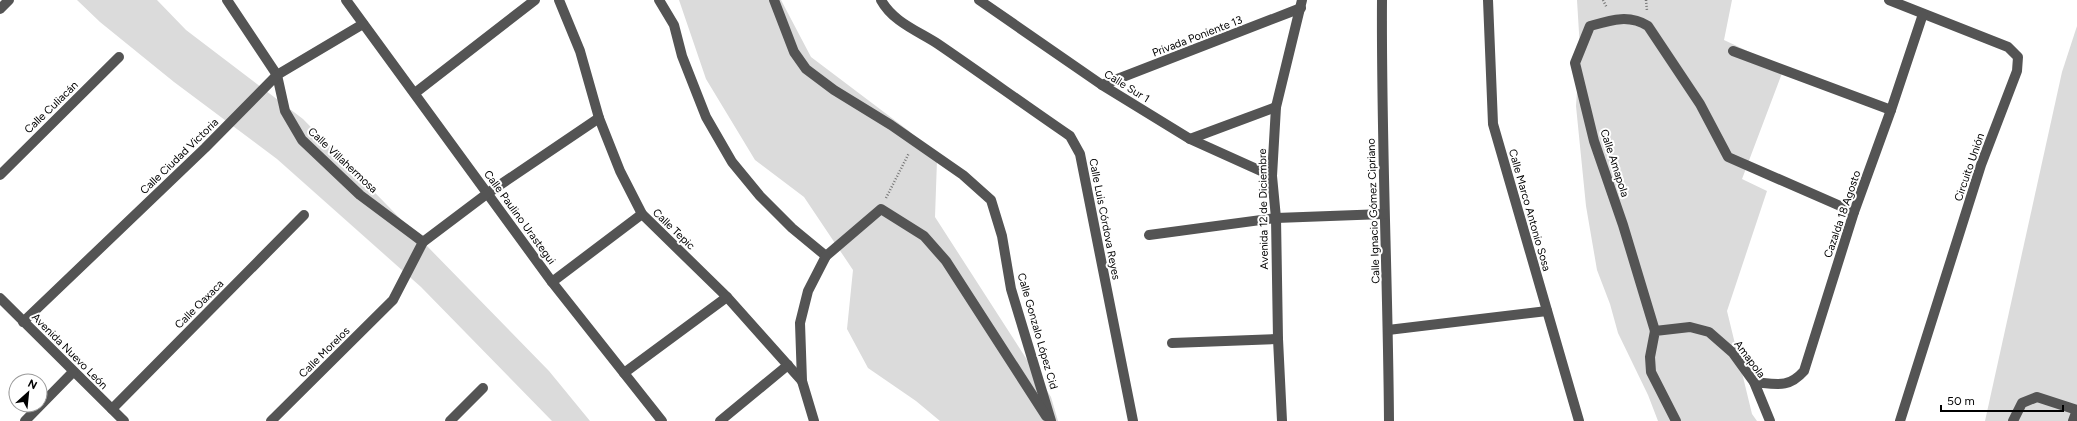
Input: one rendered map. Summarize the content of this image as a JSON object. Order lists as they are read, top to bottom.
{
  "streets": {
    "street": [
      "Privada Poniente 13",
      "Calle Sur 1",
      "Calle Culiacán",
      "Calle Ciudad Victoria",
      "Calle Villahermosa",
      "Calle Amapola",
      "Circuito Unión",
      "Avenida 12 de Diciembre",
      "Calle Marco Antonio Sosa",
      "Calle Ignacio Gómez Cipriano",
      "Cazalda 18 Agosto",
      "Calle Paulino Urastegui",
      "Calle Luis Córdova Reyes",
      "Calle Tepic",
      "Calle Oaxaca",
      "Calle Gonzalo López Cid",
      "Avenida Nuevo León",
      "Calle Morelos",
      "Amapola"
    ]
  },
  "crossings": [
    ["Privada Poniente 13", "Calle Sur 1"],
    ["Privada Poniente 13", "Avenida 12 de Diciembre"],
    ["Calle Sur 1", "Avenida 12 de Diciembre"],
    ["Calle Ciudad Victoria", "Calle Villahermosa"],
    ["Calle Ciudad Victoria", "Calle Paulino Urastegui"],
    ["Calle Ciudad Victoria", "Avenida Nuevo León"],
    ["Calle Villahermosa", "Calle Morelos"],
    ["Calle Amapola", "Cazalda 18 Agosto"],
    ["Calle Amapola", "Amapola"],
    ["Circuito Unión", "Cazalda 18 Agosto"],
    ["Cazalda 18 Agosto", "Amapola"],
    ["Calle Oaxaca", "Avenida Nuevo León"]
  ],
  "scale_bar": "50 m",
  "north": "top right"
}
